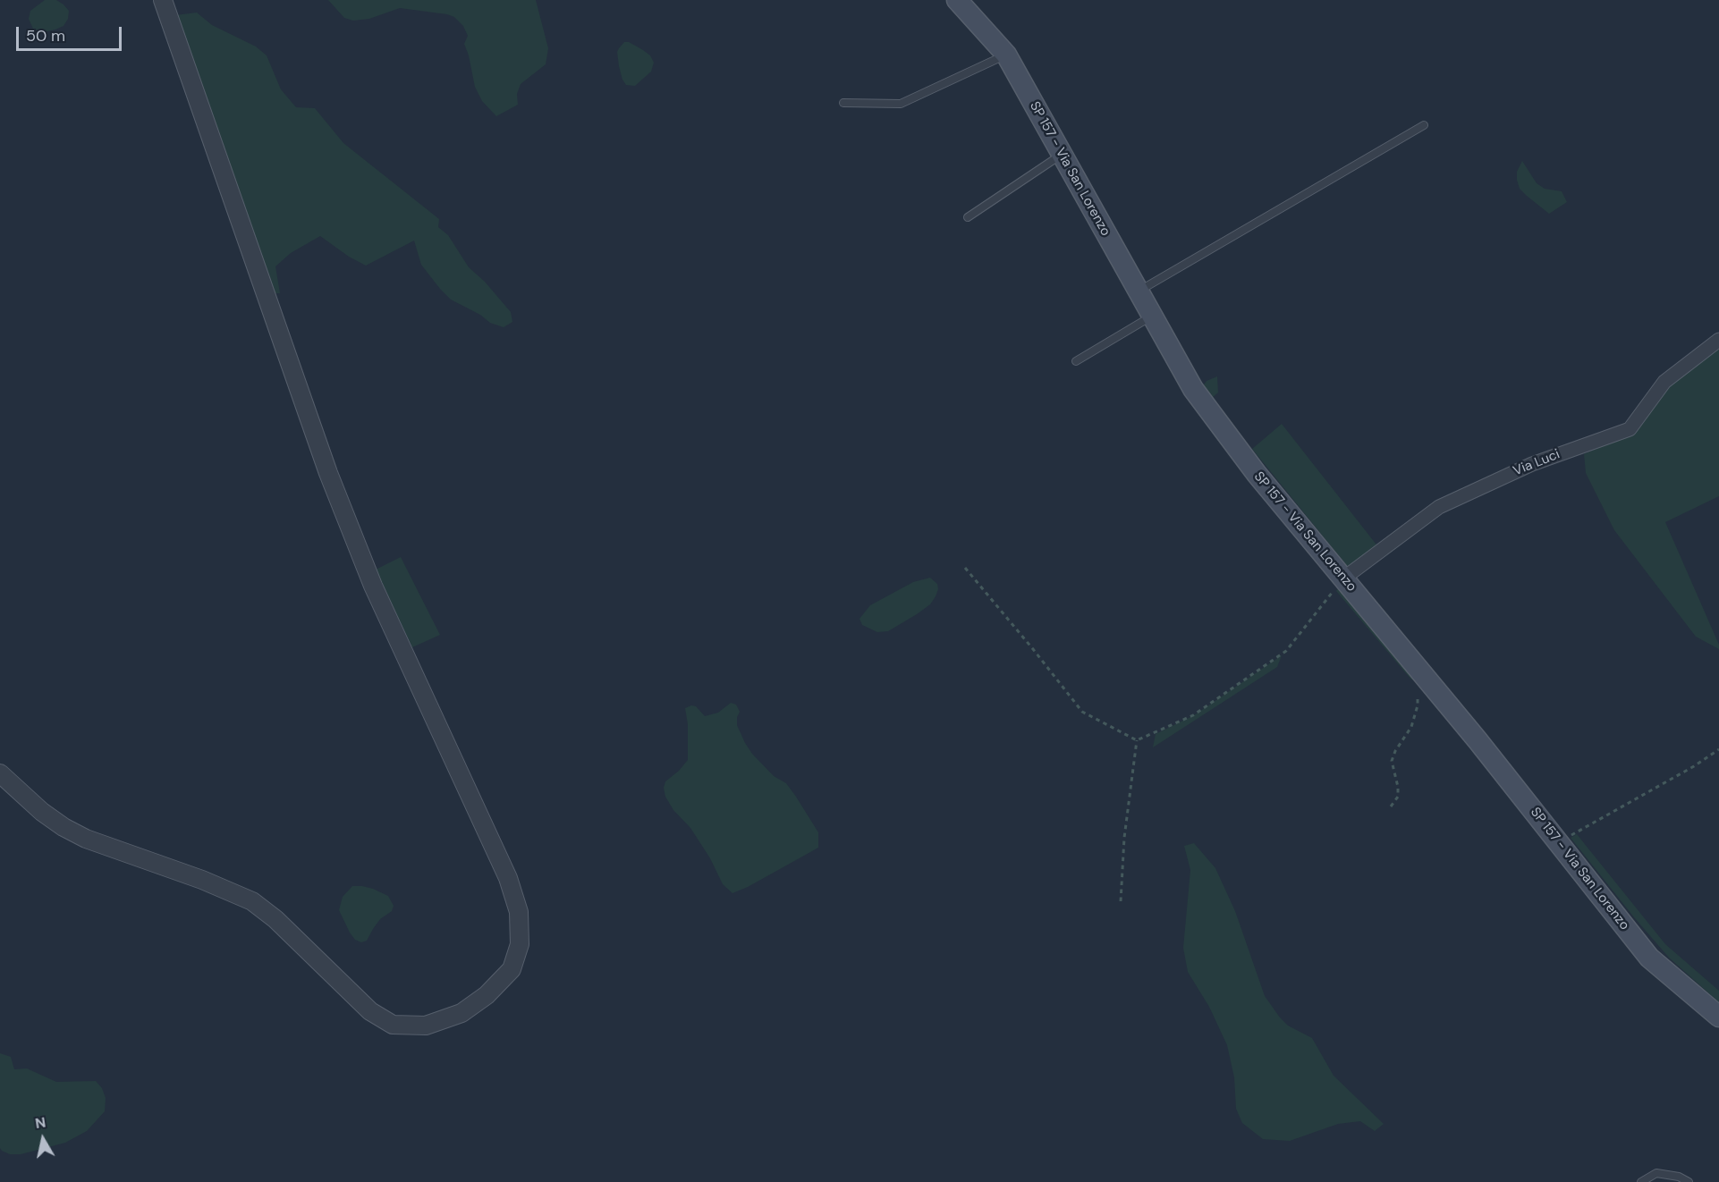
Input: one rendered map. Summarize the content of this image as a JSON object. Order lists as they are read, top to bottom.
{
  "streets": {
    "main road": ["SP 157 - Via San Lorenzo"],
    "street": ["Via Luci"]
  },
  "crossings": [
    ["SP 157 - Via San Lorenzo", "Via Luci"]
  ],
  "scale_bar": "50 m",
  "north": "top"
}
